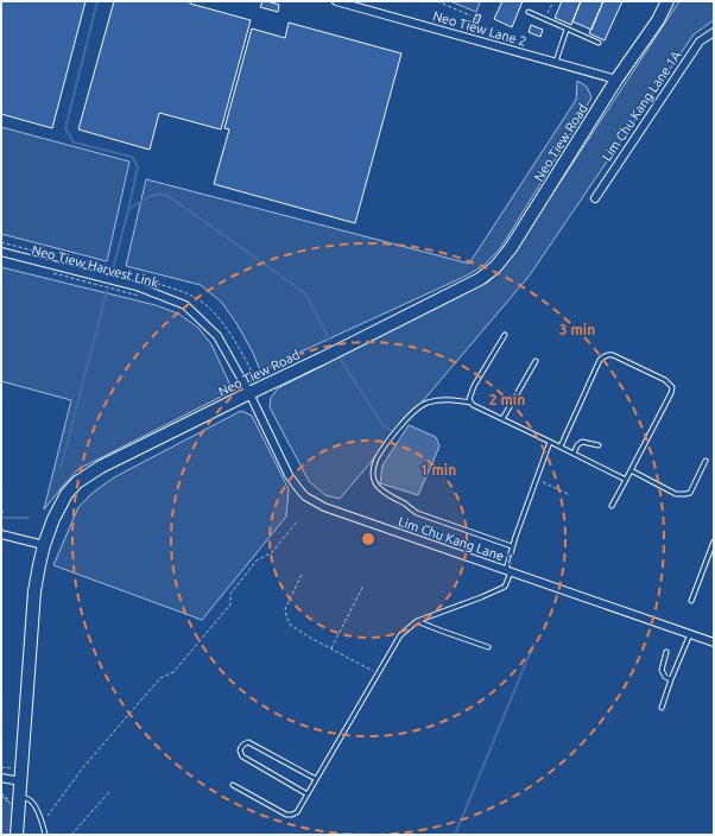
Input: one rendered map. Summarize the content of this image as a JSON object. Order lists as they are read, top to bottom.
{
  "streets": {
    "main road": ["Neo Tiew Road"],
    "street": [
      "Neo Tiew Lane 2",
      "Lim Chu Kang Lane 1A",
      "Neo Tiew Harvest Link",
      "Lim Chu Kang Lane 1"
    ]
  },
  "crossings": [
    ["Neo Tiew Lane 2", "Neo Tiew Road"],
    ["Neo Tiew Road", "Neo Tiew Harvest Link"],
    ["Neo Tiew Road", "Lim Chu Kang Lane 1"],
    ["Neo Tiew Harvest Link", "Lim Chu Kang Lane 1"]
  ],
  "rings": ["3 min", "2 min", "1 min"]
}
